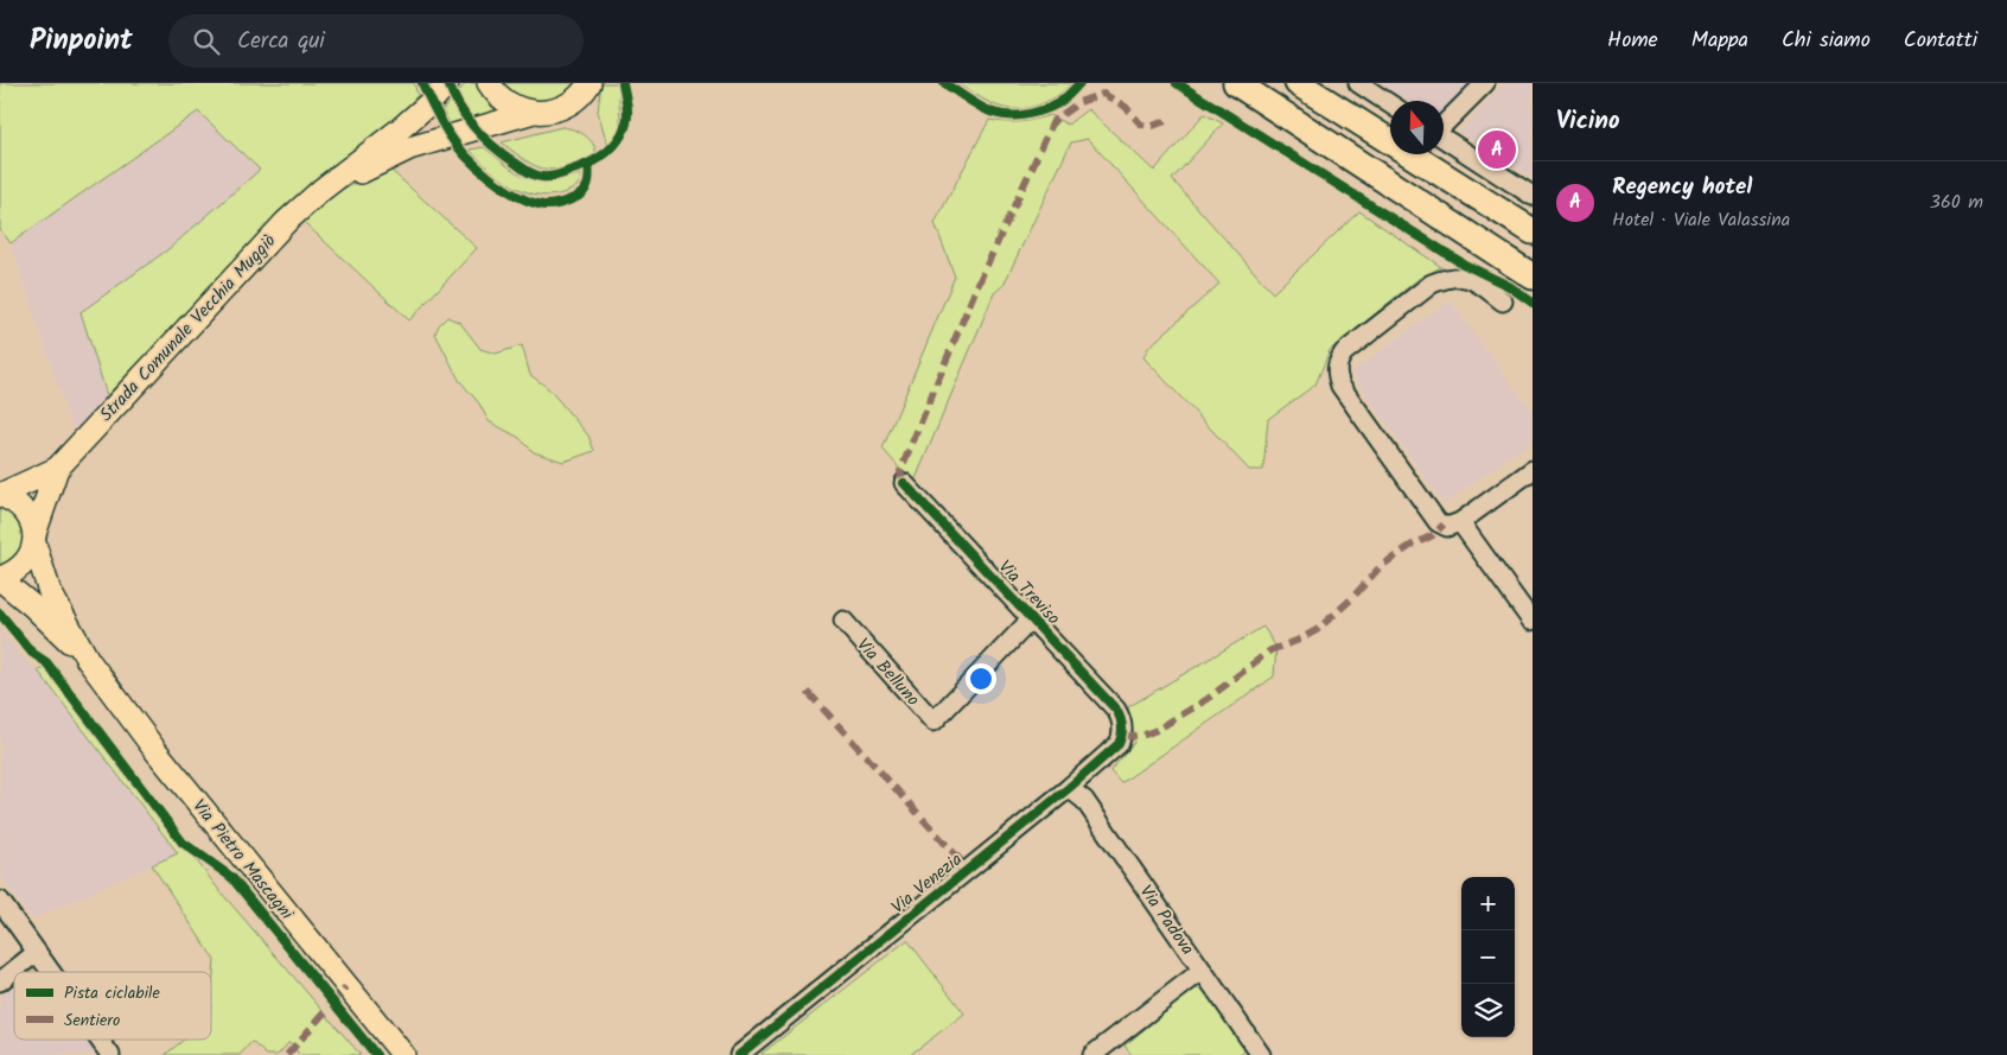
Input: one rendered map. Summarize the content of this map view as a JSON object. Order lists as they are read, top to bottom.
{
  "streets": {
    "main road": ["Strada Comunale Vecchia Muggiò", "Via Pietro Mascagni"],
    "street": [
      "Via Treviso",
      "Via Belluno",
      "Via Venezia",
      "Via Padova"
    ]
  },
  "crossings": [
    ["Via Treviso", "Via Belluno"],
    ["Via Treviso", "Via Venezia"],
    ["Via Venezia", "Via Padova"]
  ],
  "legend": ["Pista ciclabile", "Sentiero"],
  "north": "top",
  "page": {
    "header": "Pinpoint",
    "search": "Cerca qui",
    "nav": [
      "Home",
      "Mappa",
      "Chi siamo",
      "Contatti"
    ],
    "heading": "Vicino",
    "pins": "A",
    "list": [
      {
        "mark": "A",
        "name": "Regency hotel",
        "note": "Hotel · Viale Valassina",
        "value": "360 m"
      }
    ],
    "map_buttons": ["+", "−"]
  }
}
